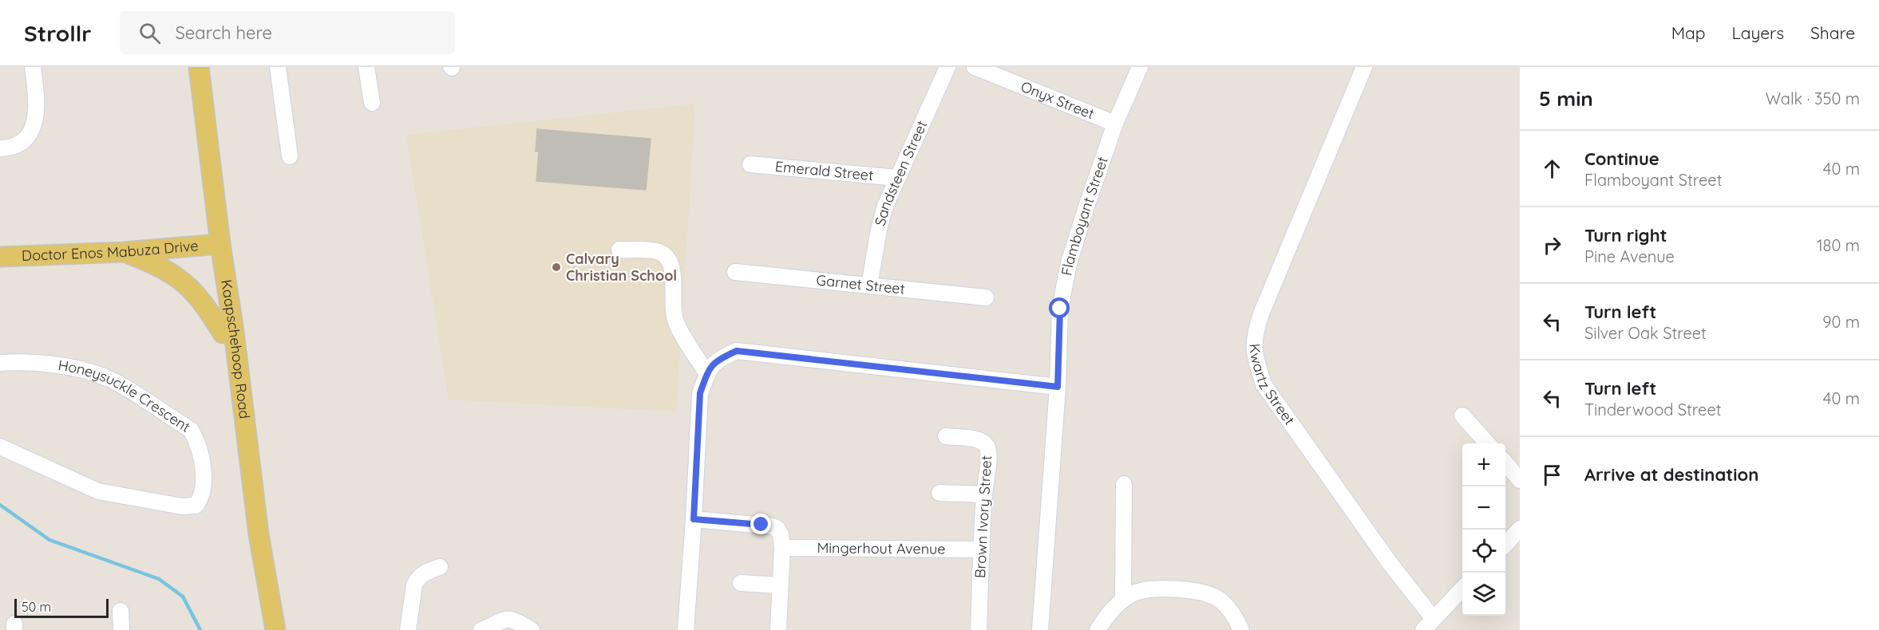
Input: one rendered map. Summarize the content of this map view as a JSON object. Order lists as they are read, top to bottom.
{
  "streets": {
    "main road": ["Doctor Enos Mabuza Drive", "Kaapschehoop Road"],
    "street": [
      "Onyx Street",
      "Emerald Street",
      "Sandsteen Street",
      "Flamboyant Street",
      "Garnet Street",
      "Kwartz Street",
      "Honeysuckle Crescent",
      "Brown Ivory Street",
      "Mingerhout Avenue"
    ]
  },
  "crossings": [
    ["Onyx Street", "Flamboyant Street"],
    ["Emerald Street", "Sandsteen Street"],
    ["Sandsteen Street", "Garnet Street"],
    ["Doctor Enos Mabuza Drive", "Kaapschehoop Road"],
    ["Brown Ivory Street", "Mingerhout Avenue"]
  ],
  "places": ["Calvary Christian School"],
  "scale_bar": "50 m",
  "page": {
    "header": "Strollr",
    "search": "Search here",
    "nav": ["Map", "Layers", "Share"],
    "heading": ["5 min", "Walk · 350 m"],
    "list": [
      ["Continue", "Flamboyant Street", "40 m"],
      ["Turn right", "Pine Avenue", "180 m"],
      ["Turn left", "Silver Oak Street", "90 m"],
      ["Turn left", "Tinderwood Street", "40 m"],
      "Arrive at destination"
    ],
    "map_buttons": ["+", "−"],
    "scale": "50 m"
  }
}
